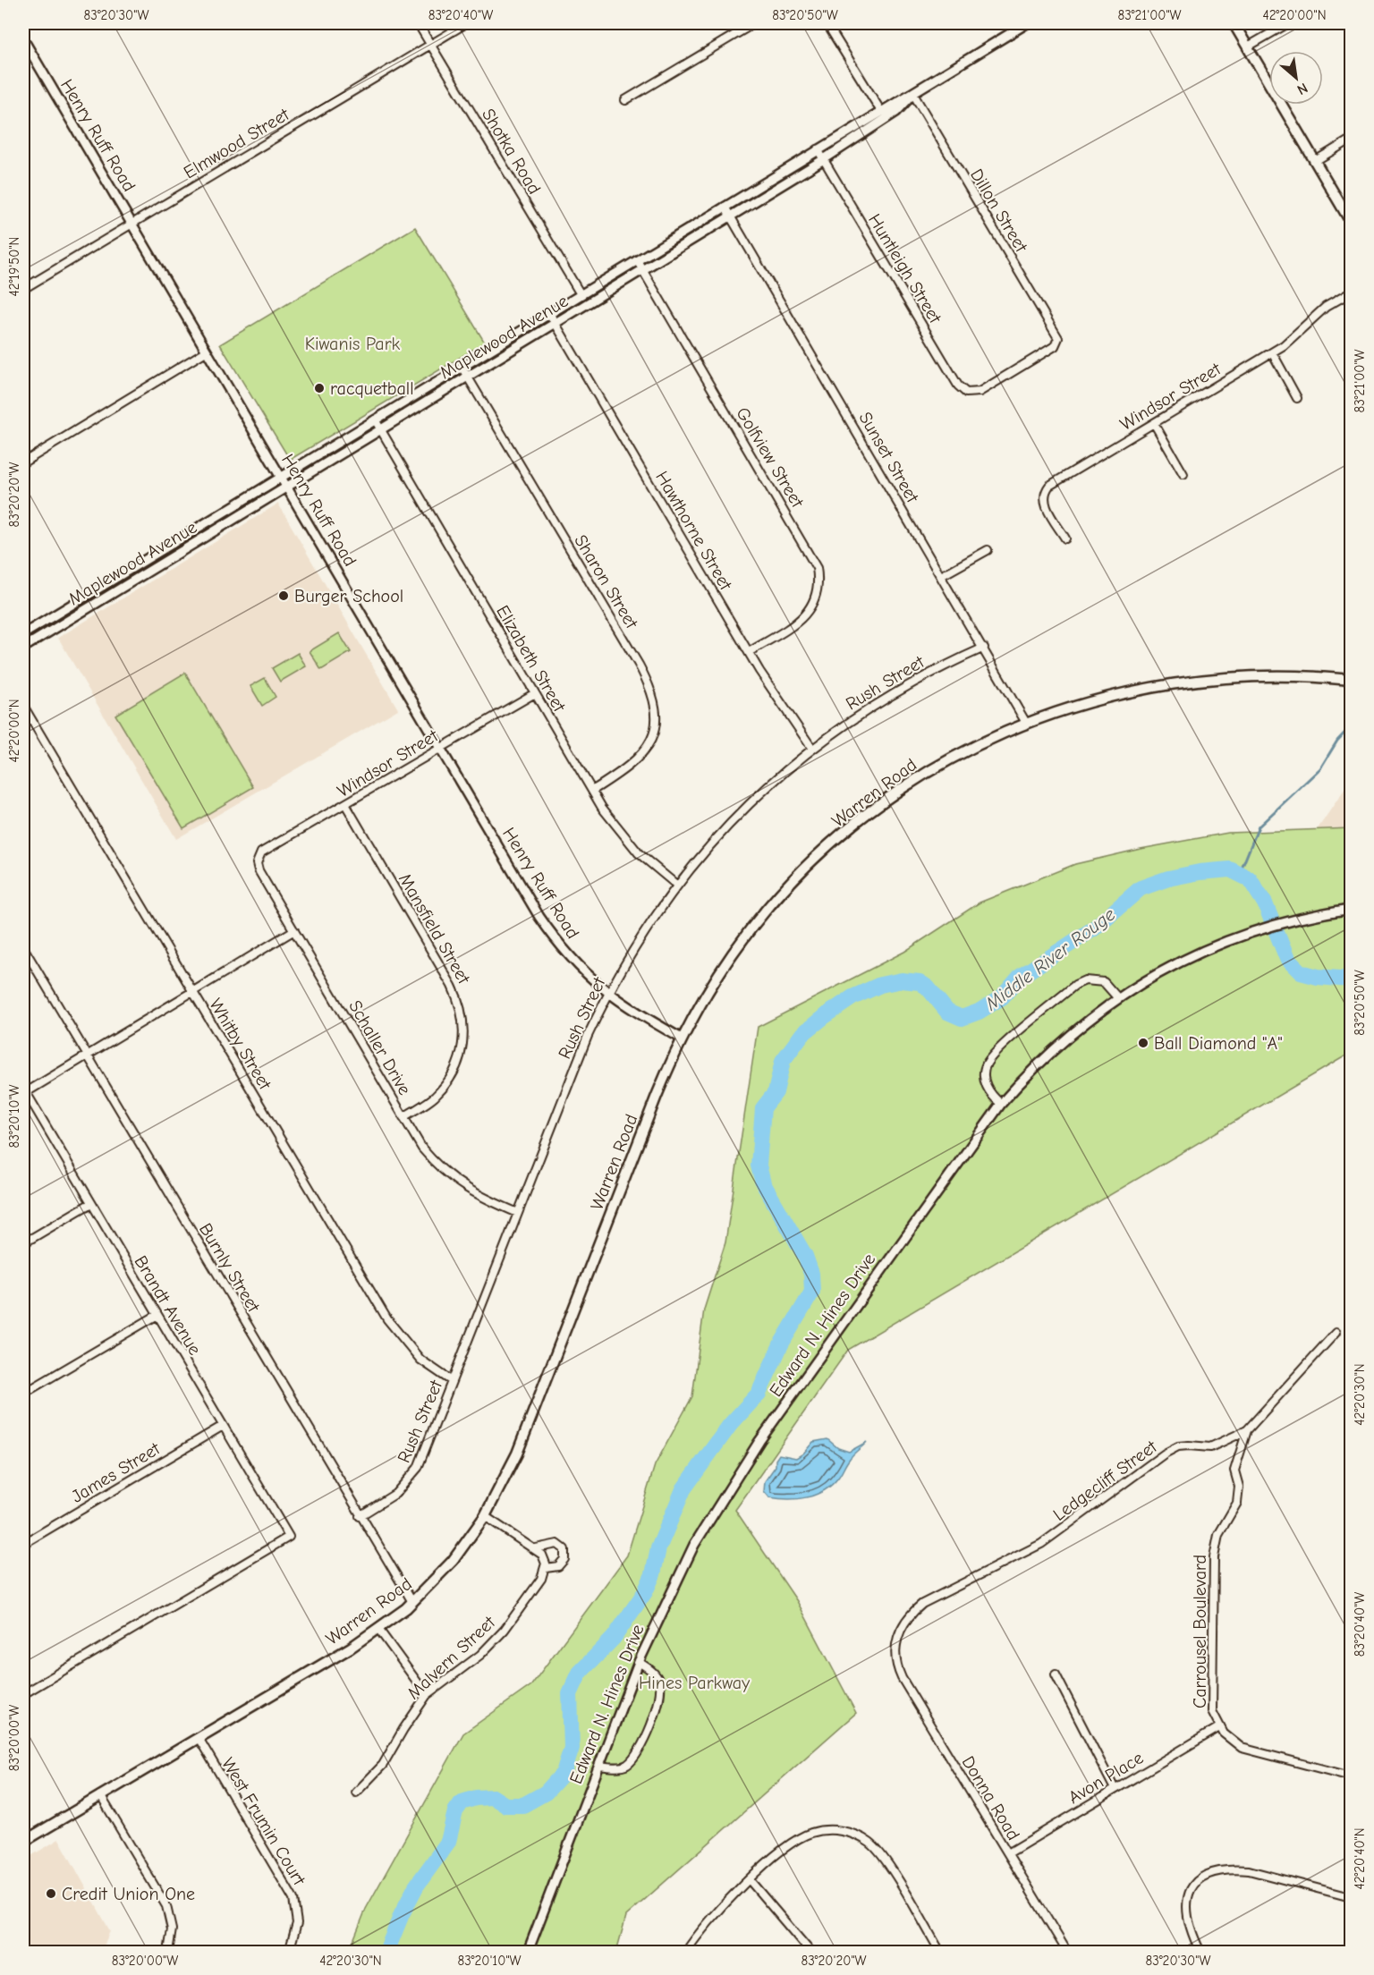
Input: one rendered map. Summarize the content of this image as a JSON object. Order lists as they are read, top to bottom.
{
  "streets": {
    "main road": ["Warren Road"],
    "street": [
      "Henry Ruff Road",
      "Elmwood Street",
      "Shotka Road",
      "Dillon Street",
      "Huntleigh Street",
      "Maplewood Avenue",
      "Windsor Street",
      "Golfview Street",
      "Sunset Street",
      "Hawthorne Street",
      "Sharon Street",
      "Elizabeth Street",
      "Rush Street",
      "Mansfield Street",
      "Whitby Street",
      "Schaller Drive",
      "Burnly Street",
      "Brandt Avenue",
      "Edward N. Hines Drive",
      "James Street",
      "Ledgecliff Street",
      "Carrousel Boulevard",
      "Malvern Street",
      "Avon Place",
      "Donna Road",
      "West Frumin Court"
    ]
  },
  "crossings": [
    ["Henry Ruff Road", "Elmwood Street"],
    ["Henry Ruff Road", "Maplewood Avenue"],
    ["Henry Ruff Road", "Windsor Street"],
    ["Henry Ruff Road", "Rush Street"],
    ["Henry Ruff Road", "Warren Road"],
    ["Elmwood Street", "Shotka Road"],
    ["Shotka Road", "Maplewood Avenue"],
    ["Dillon Street", "Huntleigh Street"],
    ["Dillon Street", "Maplewood Avenue"],
    ["Huntleigh Street", "Maplewood Avenue"],
    ["Maplewood Avenue", "Golfview Street"],
    ["Maplewood Avenue", "Sunset Street"],
    ["Maplewood Avenue", "Hawthorne Street"],
    ["Maplewood Avenue", "Sharon Street"],
    ["Maplewood Avenue", "Elizabeth Street"],
    ["Windsor Street", "Elizabeth Street"],
    ["Windsor Street", "Mansfield Street"],
    ["Windsor Street", "Schaller Drive"],
    ["Golfview Street", "Hawthorne Street"],
    ["Sunset Street", "Rush Street"],
    ["Sunset Street", "Warren Road"],
    ["Hawthorne Street", "Rush Street"],
    ["Sharon Street", "Elizabeth Street"],
    ["Elizabeth Street", "Rush Street"],
    ["Rush Street", "Whitby Street"],
    ["Rush Street", "Schaller Drive"],
    ["Rush Street", "Burnly Street"],
    ["Warren Road", "Burnly Street"],
    ["Warren Road", "West Frumin Court"],
    ["Mansfield Street", "Schaller Drive"],
    ["Brandt Avenue", "James Street"],
    ["Ledgecliff Street", "Carrousel Boulevard"],
    ["Ledgecliff Street", "Donna Road"],
    ["Carrousel Boulevard", "Avon Place"],
    ["Avon Place", "Donna Road"]
  ],
  "water": ["Middle River Rouge"],
  "parks": ["Kiwanis Park", "Hines Parkway"],
  "places": [
    "racquetball",
    "Burger School",
    "Ball Diamond \"A\"",
    "Credit Union One"
  ],
  "north": "bottom right",
  "coordinates": [
    "83°20'30\"W",
    "83°20'40\"W",
    "83°20'50\"W",
    "83°21'00\"W",
    "42°20'00\"N",
    "42°19'50\"N",
    "83°20'20\"W",
    "83°20'10\"W",
    "42°20'30\"N",
    "83°20'00\"W",
    "42°20'40\"N"
  ]
}
